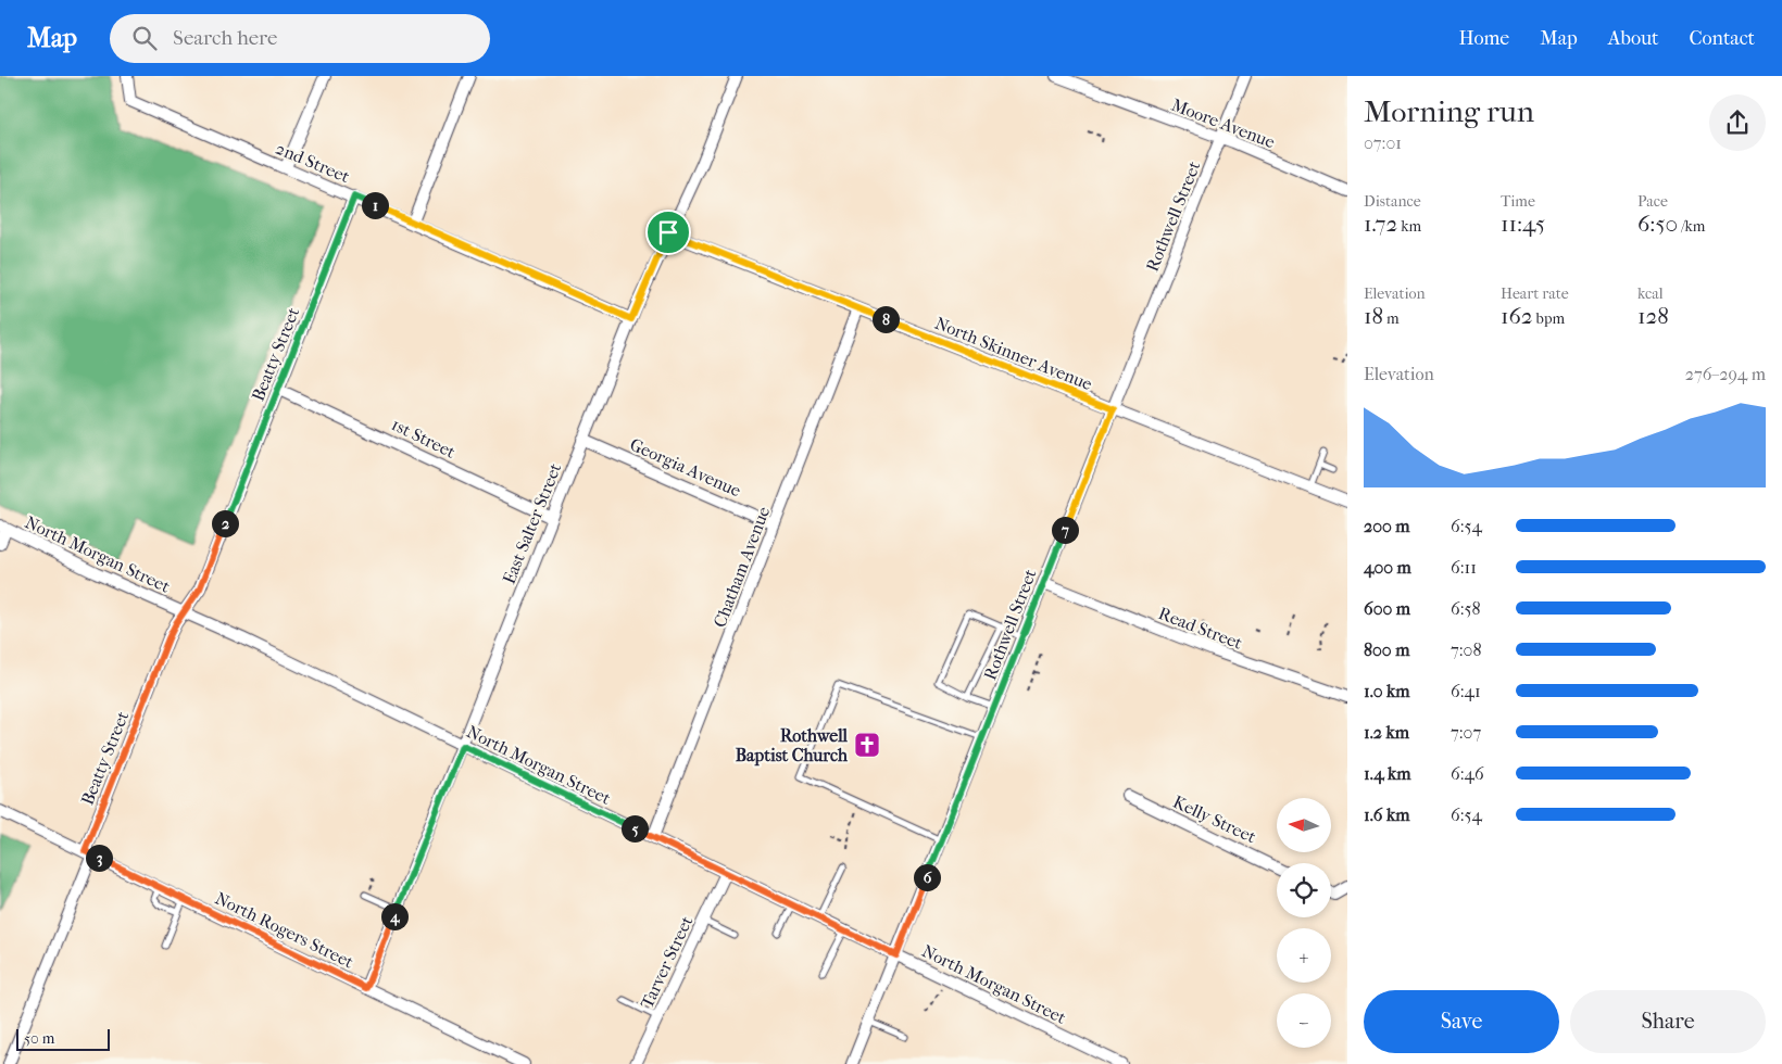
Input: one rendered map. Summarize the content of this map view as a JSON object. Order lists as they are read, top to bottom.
{
  "streets": {
    "street": [
      "Moore Avenue",
      "2nd Street",
      "Rothwell Street",
      "North Skinner Avenue",
      "Beatty Street",
      "1st Street",
      "Georgia Avenue",
      "East Salter Street",
      "North Morgan Street",
      "Chatham Avenue",
      "Read Street",
      "Kelly Street",
      "North Rogers Street",
      "Tarver Street"
    ]
  },
  "crossings": [
    ["Moore Avenue", "Rothwell Street"],
    ["2nd Street", "Beatty Street"],
    ["2nd Street", "East Salter Street"],
    ["Rothwell Street", "North Skinner Avenue"],
    ["Rothwell Street", "North Morgan Street"],
    ["Rothwell Street", "Read Street"],
    ["North Skinner Avenue", "East Salter Street"],
    ["North Skinner Avenue", "Chatham Avenue"],
    ["Beatty Street", "1st Street"],
    ["Beatty Street", "North Morgan Street"],
    ["Beatty Street", "North Rogers Street"],
    ["1st Street", "East Salter Street"],
    ["Georgia Avenue", "East Salter Street"],
    ["Georgia Avenue", "Chatham Avenue"],
    ["East Salter Street", "North Morgan Street"],
    ["East Salter Street", "North Rogers Street"],
    ["North Morgan Street", "Chatham Avenue"],
    ["North Morgan Street", "Tarver Street"]
  ],
  "places": {
    "church": ["Rothwell Baptist Church"]
  },
  "scale_bar": "50 m",
  "north": "left",
  "page": {
    "header": "Map",
    "search": "Search here",
    "nav": [
      "Home",
      "Map",
      "About",
      "Contact"
    ],
    "heading": ["Morning run", "07:01"],
    "stats": [
      ["Distance", "1.72 km"],
      ["Time", "11:45"],
      ["Pace", "6:50 /km"],
      ["Elevation", "18 m"],
      ["Heart rate", "162 bpm"],
      ["kcal", "128"]
    ],
    "pins": [
      "1",
      "8",
      "2",
      "7",
      "5",
      "3",
      "6",
      "4"
    ],
    "chart": ["Elevation", "276–294 m"],
    "list": [
      {
        "name": "200 m",
        "note": "6:54"
      },
      {
        "name": "400 m",
        "note": "6:11"
      },
      {
        "name": "600 m",
        "note": "6:58"
      },
      {
        "name": "800 m",
        "note": "7:08"
      },
      {
        "name": "1.0 km",
        "note": "6:41"
      },
      {
        "name": "1.2 km",
        "note": "7:07"
      },
      {
        "name": "1.4 km",
        "note": "6:46"
      },
      {
        "name": "1.6 km",
        "note": "6:54"
      }
    ],
    "map_buttons": ["+", "−"],
    "buttons": ["Save", "Share"],
    "scale": "50 m"
  }
}
